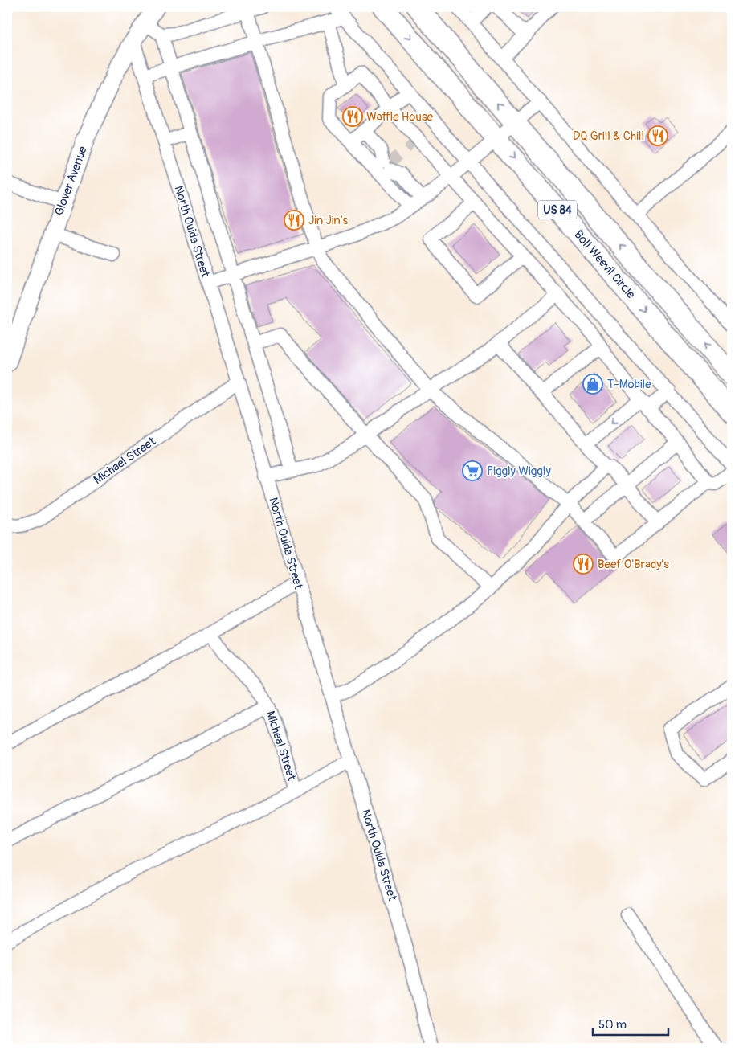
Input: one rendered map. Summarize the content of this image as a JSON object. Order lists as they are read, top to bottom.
{
  "streets": {
    "highway": ["US 84", "Boll Weevil Circle"],
    "main road": ["Glover Avenue"],
    "street": ["North Ouida Street", "Michael Street", "Micheal Street"]
  },
  "crossings": [
    ["Glover Avenue", "North Ouida Street"],
    ["North Ouida Street", "Michael Street"],
    ["North Ouida Street", "Micheal Street"]
  ],
  "places": {
    "restaurant": [
      "Waffle House",
      "DQ Grill & Chill",
      "Jin Jin's",
      "Beef O'Brady's"
    ],
    "shop": ["T-Mobile"],
    "supermarket": ["Piggly Wiggly"]
  },
  "scale_bar": "50 m"
}
